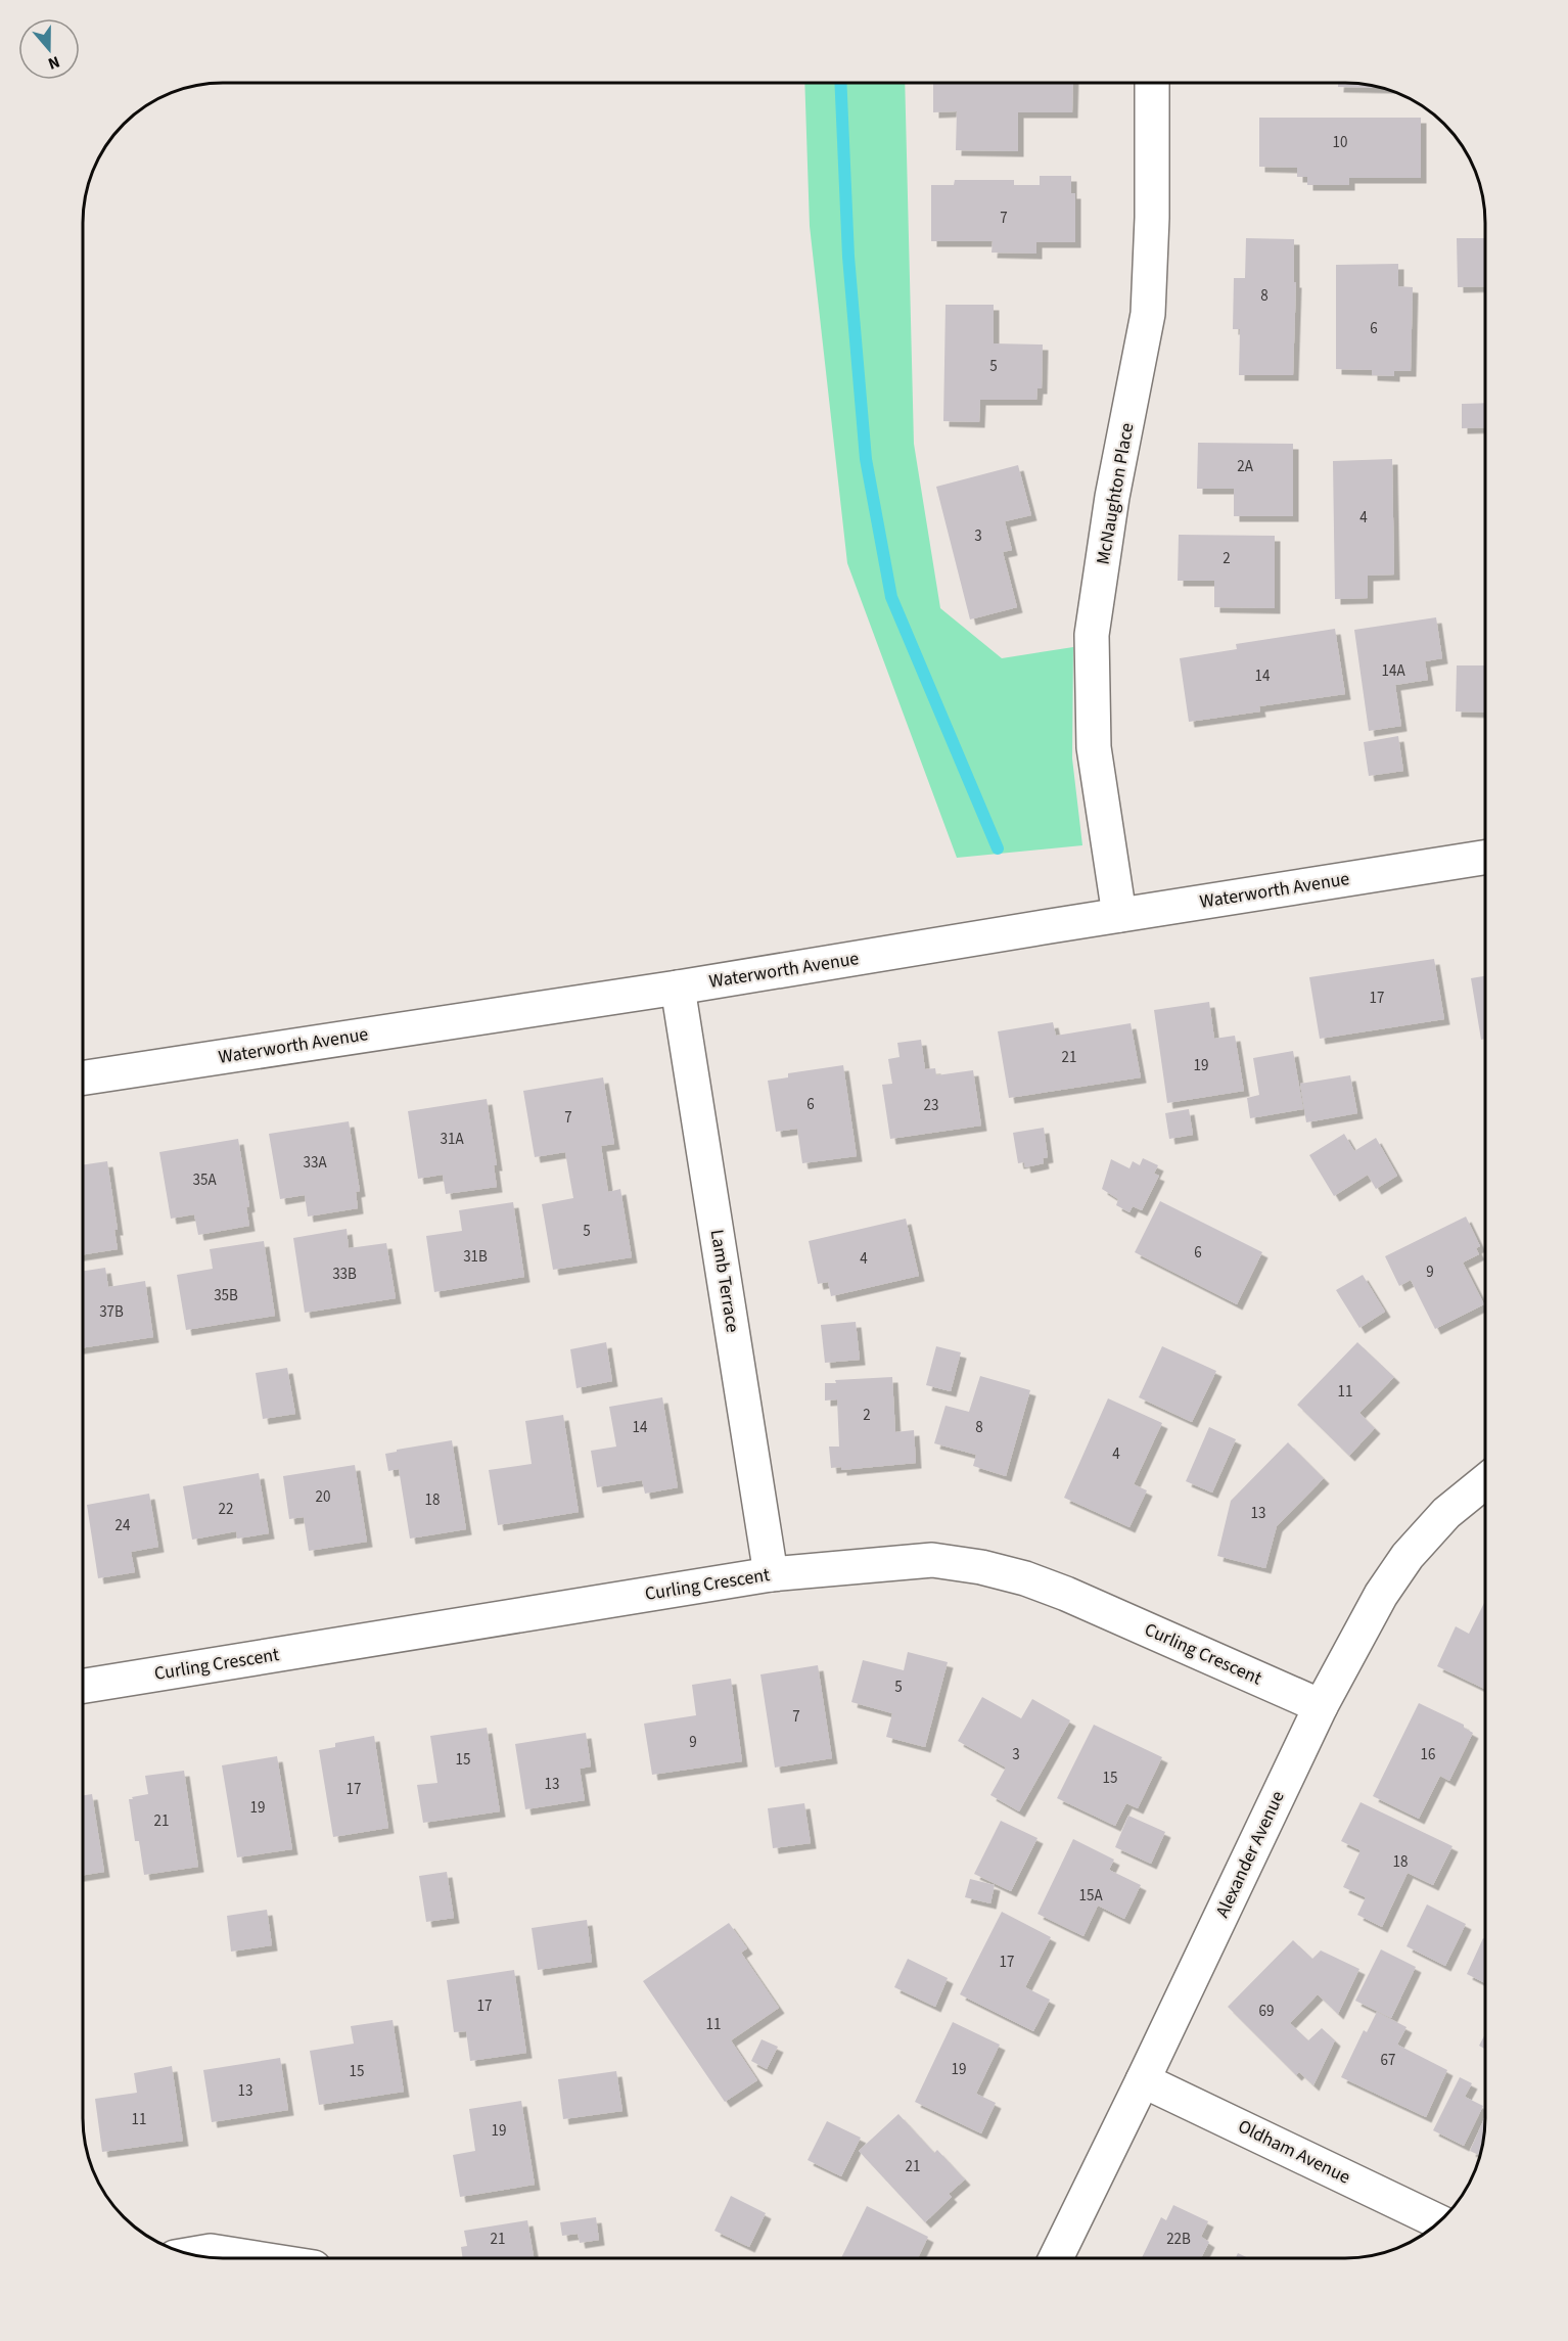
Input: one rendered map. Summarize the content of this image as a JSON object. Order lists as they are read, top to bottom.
{
  "streets": {
    "street": [
      "McNaughton Place",
      "Waterworth Avenue",
      "Lamb Terrace",
      "Curling Crescent",
      "Alexander Avenue",
      "Oldham Avenue"
    ]
  },
  "crossings": [
    ["McNaughton Place", "Waterworth Avenue"],
    ["Waterworth Avenue", "Lamb Terrace"],
    ["Lamb Terrace", "Curling Crescent"],
    ["Curling Crescent", "Alexander Avenue"],
    ["Alexander Avenue", "Oldham Avenue"]
  ],
  "house_numbers": [
    "10",
    "7",
    "8",
    "6",
    "5",
    "2A",
    "4",
    "3",
    "2",
    "14A",
    "14",
    "17",
    "21",
    "19",
    "6",
    "23",
    "7",
    "31A",
    "33A",
    "35A",
    "5",
    "6",
    "31B",
    "4",
    "9",
    "33B",
    "35B",
    "37B",
    "11",
    "2",
    "14",
    "8",
    "4",
    "20",
    "18",
    "22",
    "13",
    "24",
    "5",
    "7",
    "9",
    "3",
    "16",
    "15",
    "15",
    "13",
    "17",
    "19",
    "21",
    "18",
    "15A",
    "17",
    "17",
    "69",
    "11",
    "67",
    "19",
    "15",
    "13",
    "11",
    "19",
    "21",
    "21",
    "22B"
  ],
  "north": "bottom"
}
